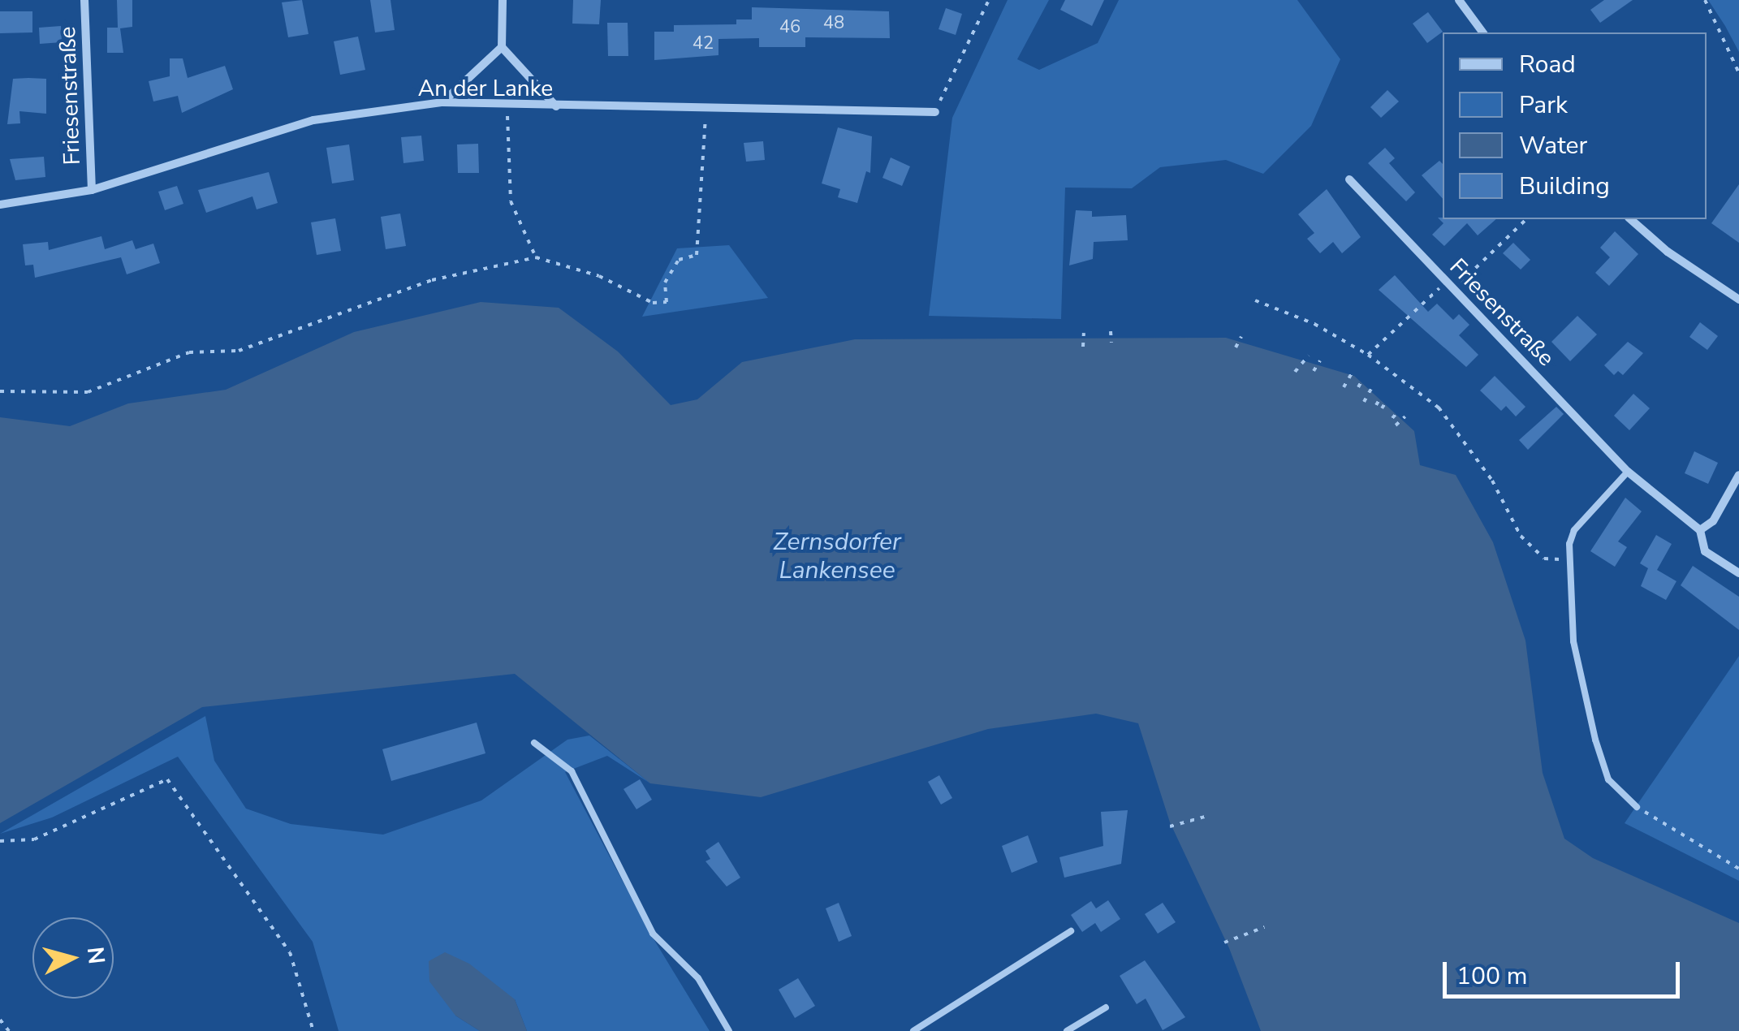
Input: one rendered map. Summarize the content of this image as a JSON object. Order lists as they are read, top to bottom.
{
  "streets": {
    "street": ["An der Lanke", "Friesenstraße"]
  },
  "crossings": [
    ["An der Lanke", "Friesenstraße"]
  ],
  "water": ["Zernsdorfer Lankensee"],
  "house_numbers": ["48", "46", "42"],
  "legend": [
    "Road",
    "Park",
    "Water",
    "Building"
  ],
  "scale_bar": "100 m",
  "north": "right"
}
